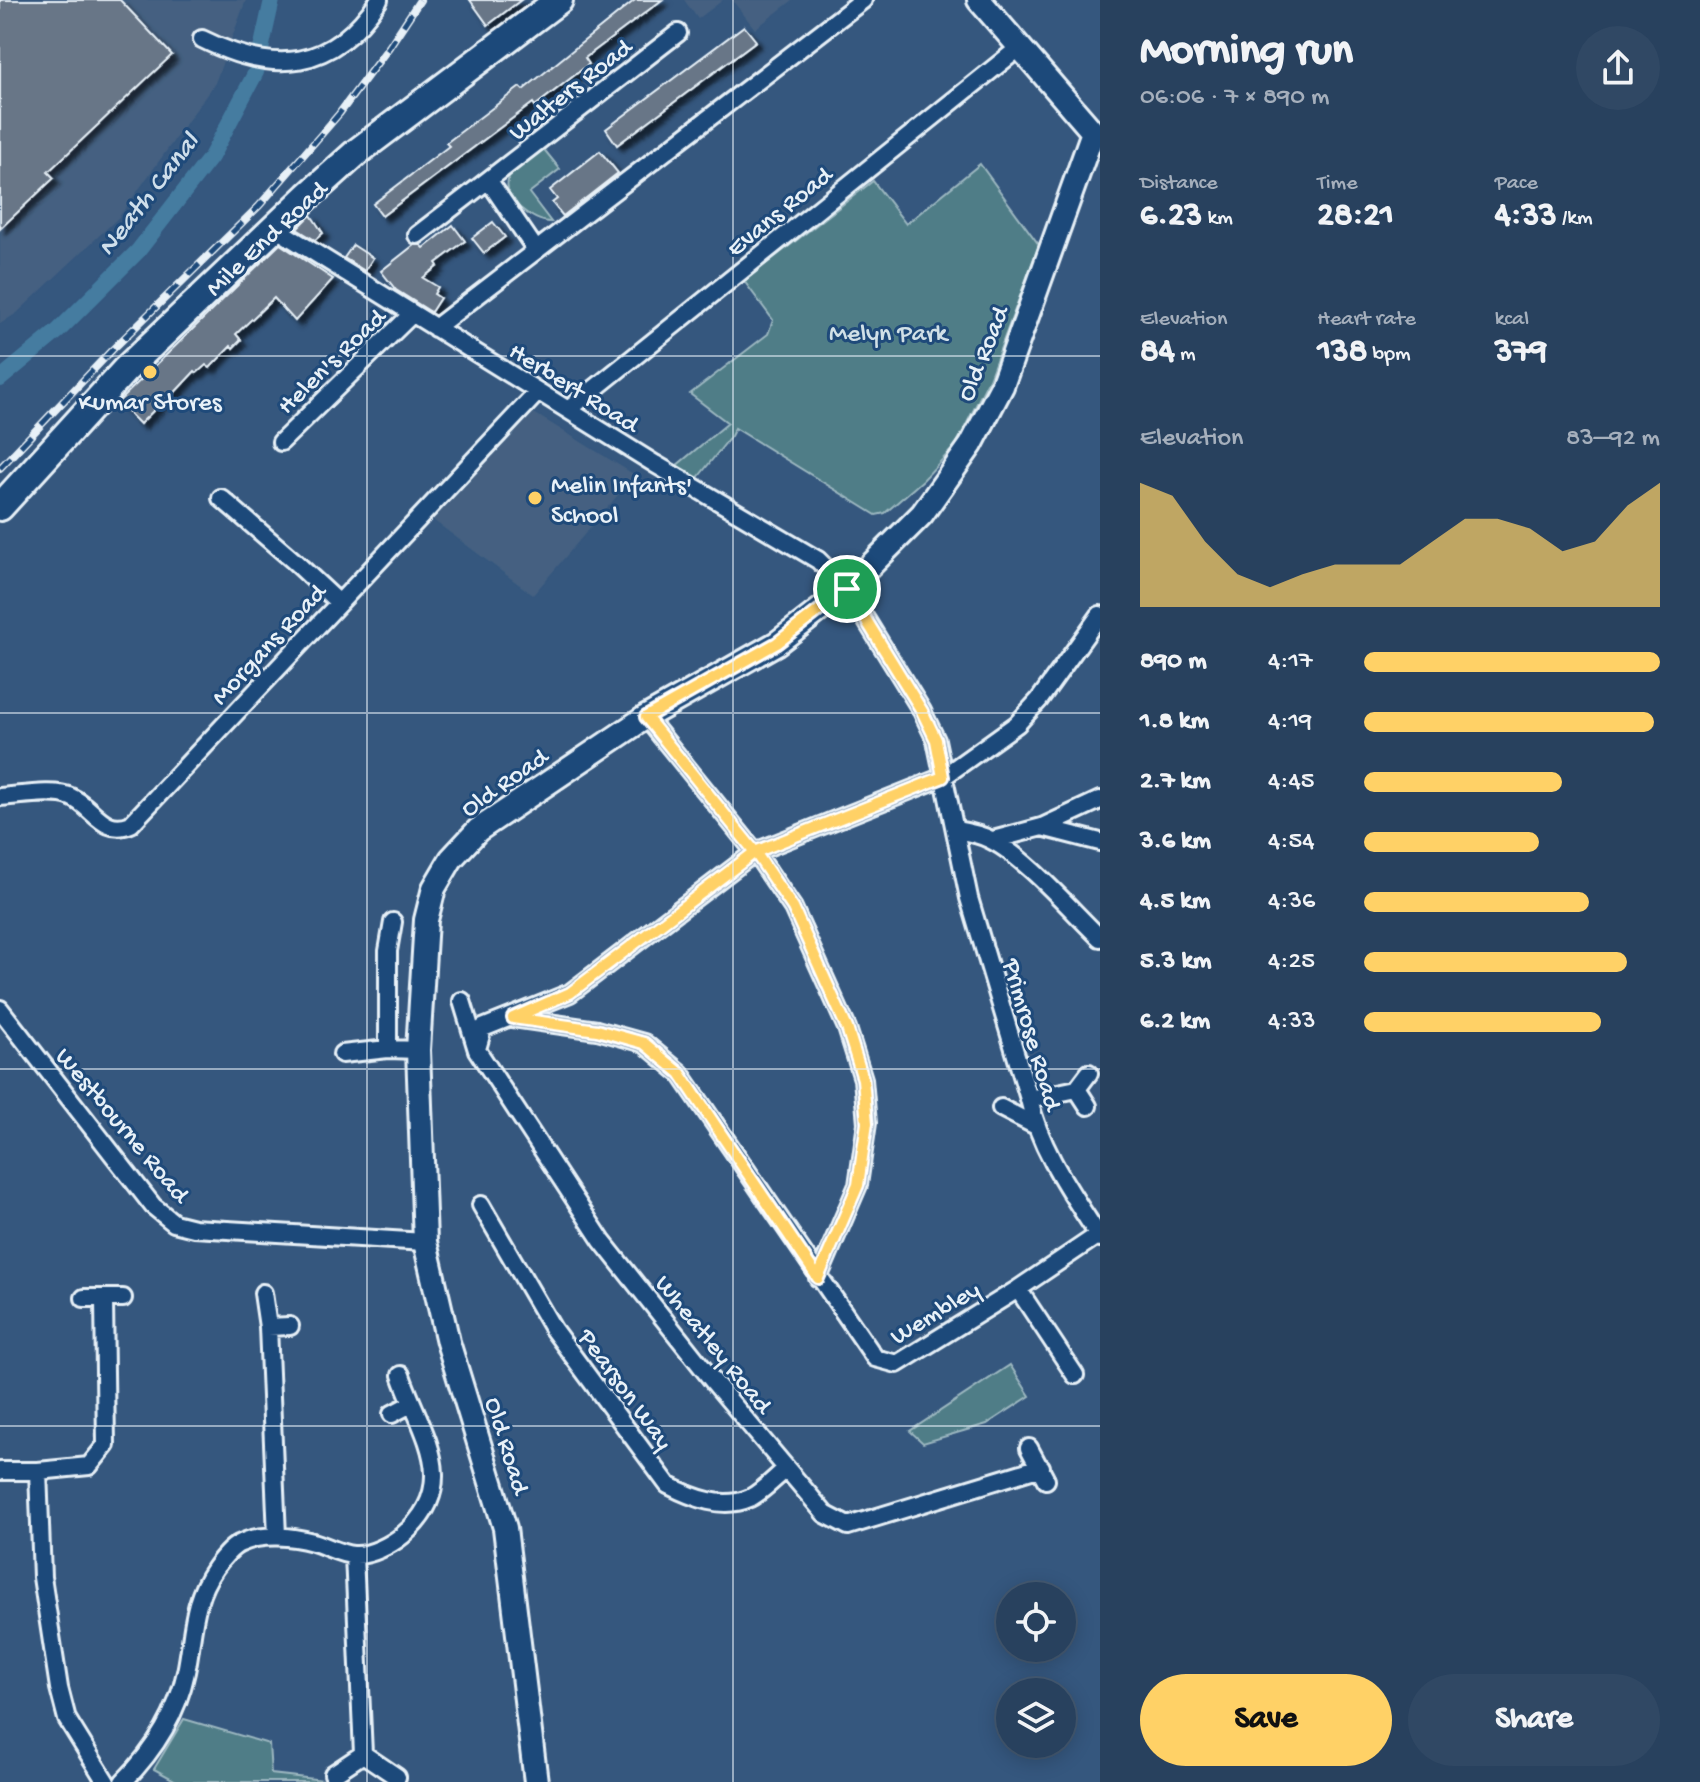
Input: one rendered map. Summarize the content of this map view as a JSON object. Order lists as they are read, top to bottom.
{
  "streets": {
    "main road": ["Mile End Road"],
    "street": [
      "Walters Road",
      "Evans Road",
      "Old Road",
      "Helen's Road",
      "Herbert Road",
      "Morgans Road",
      "Primrose Road",
      "Westbourne Road",
      "Wembley",
      "Wheatley Road",
      "Pearson Way"
    ]
  },
  "crossings": [
    ["Evans Road", "Herbert Road"],
    ["Mile End Road", "Herbert Road"],
    ["Old Road", "Herbert Road"],
    ["Old Road", "Westbourne Road"],
    ["Helen's Road", "Herbert Road"],
    ["Herbert Road", "Morgans Road"],
    ["Herbert Road", "Primrose Road"],
    ["Primrose Road", "Wembley"],
    ["Wheatley Road", "Pearson Way"]
  ],
  "water": ["Neath Canal"],
  "parks": ["Melyn Park"],
  "places": ["Kumar Stores", "Melin Infants' School"],
  "page": {
    "heading": ["Morning run", "06:06 · 7 × 890 m"],
    "stats": [
      ["Distance", "6.23 km"],
      ["Time", "28:21"],
      ["Pace", "4:33 /km"],
      ["Elevation", "84 m"],
      ["Heart rate", "138 bpm"],
      ["kcal", "379"]
    ],
    "chart": ["Elevation", "83–92 m"],
    "list": [
      {
        "name": "890 m",
        "note": "4:17"
      },
      {
        "name": "1.8 km",
        "note": "4:19"
      },
      {
        "name": "2.7 km",
        "note": "4:45"
      },
      {
        "name": "3.6 km",
        "note": "4:54"
      },
      {
        "name": "4.5 km",
        "note": "4:36"
      },
      {
        "name": "5.3 km",
        "note": "4:25"
      },
      {
        "name": "6.2 km",
        "note": "4:33"
      }
    ],
    "buttons": ["Save", "Share"]
  }
}
